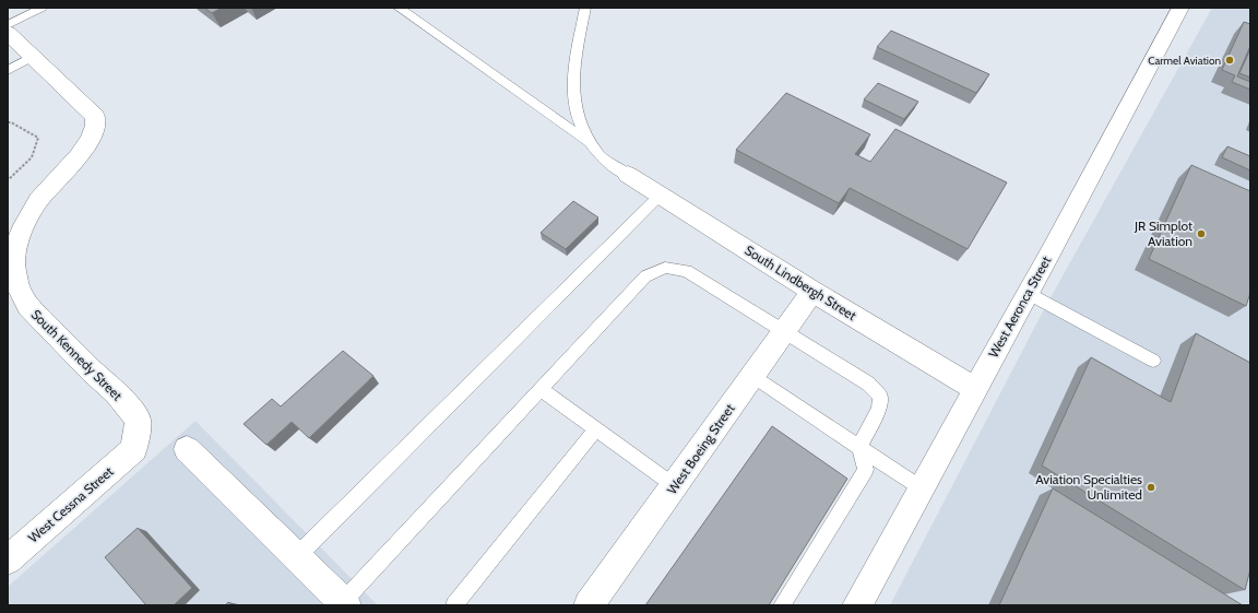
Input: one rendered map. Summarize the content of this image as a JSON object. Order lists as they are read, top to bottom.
{
  "streets": {
    "street": [
      "South Lindbergh Street",
      "West Aeronca Street",
      "South Kennedy Street",
      "West Boeing Street",
      "West Cessna Street"
    ]
  },
  "crossings": [
    ["South Lindbergh Street", "West Aeronca Street"],
    ["South Lindbergh Street", "West Boeing Street"],
    ["South Kennedy Street", "West Cessna Street"]
  ],
  "places": ["Carmel Aviation", "JR Simplot Aviation", "Aviation Specialties Unlimited"]
}
